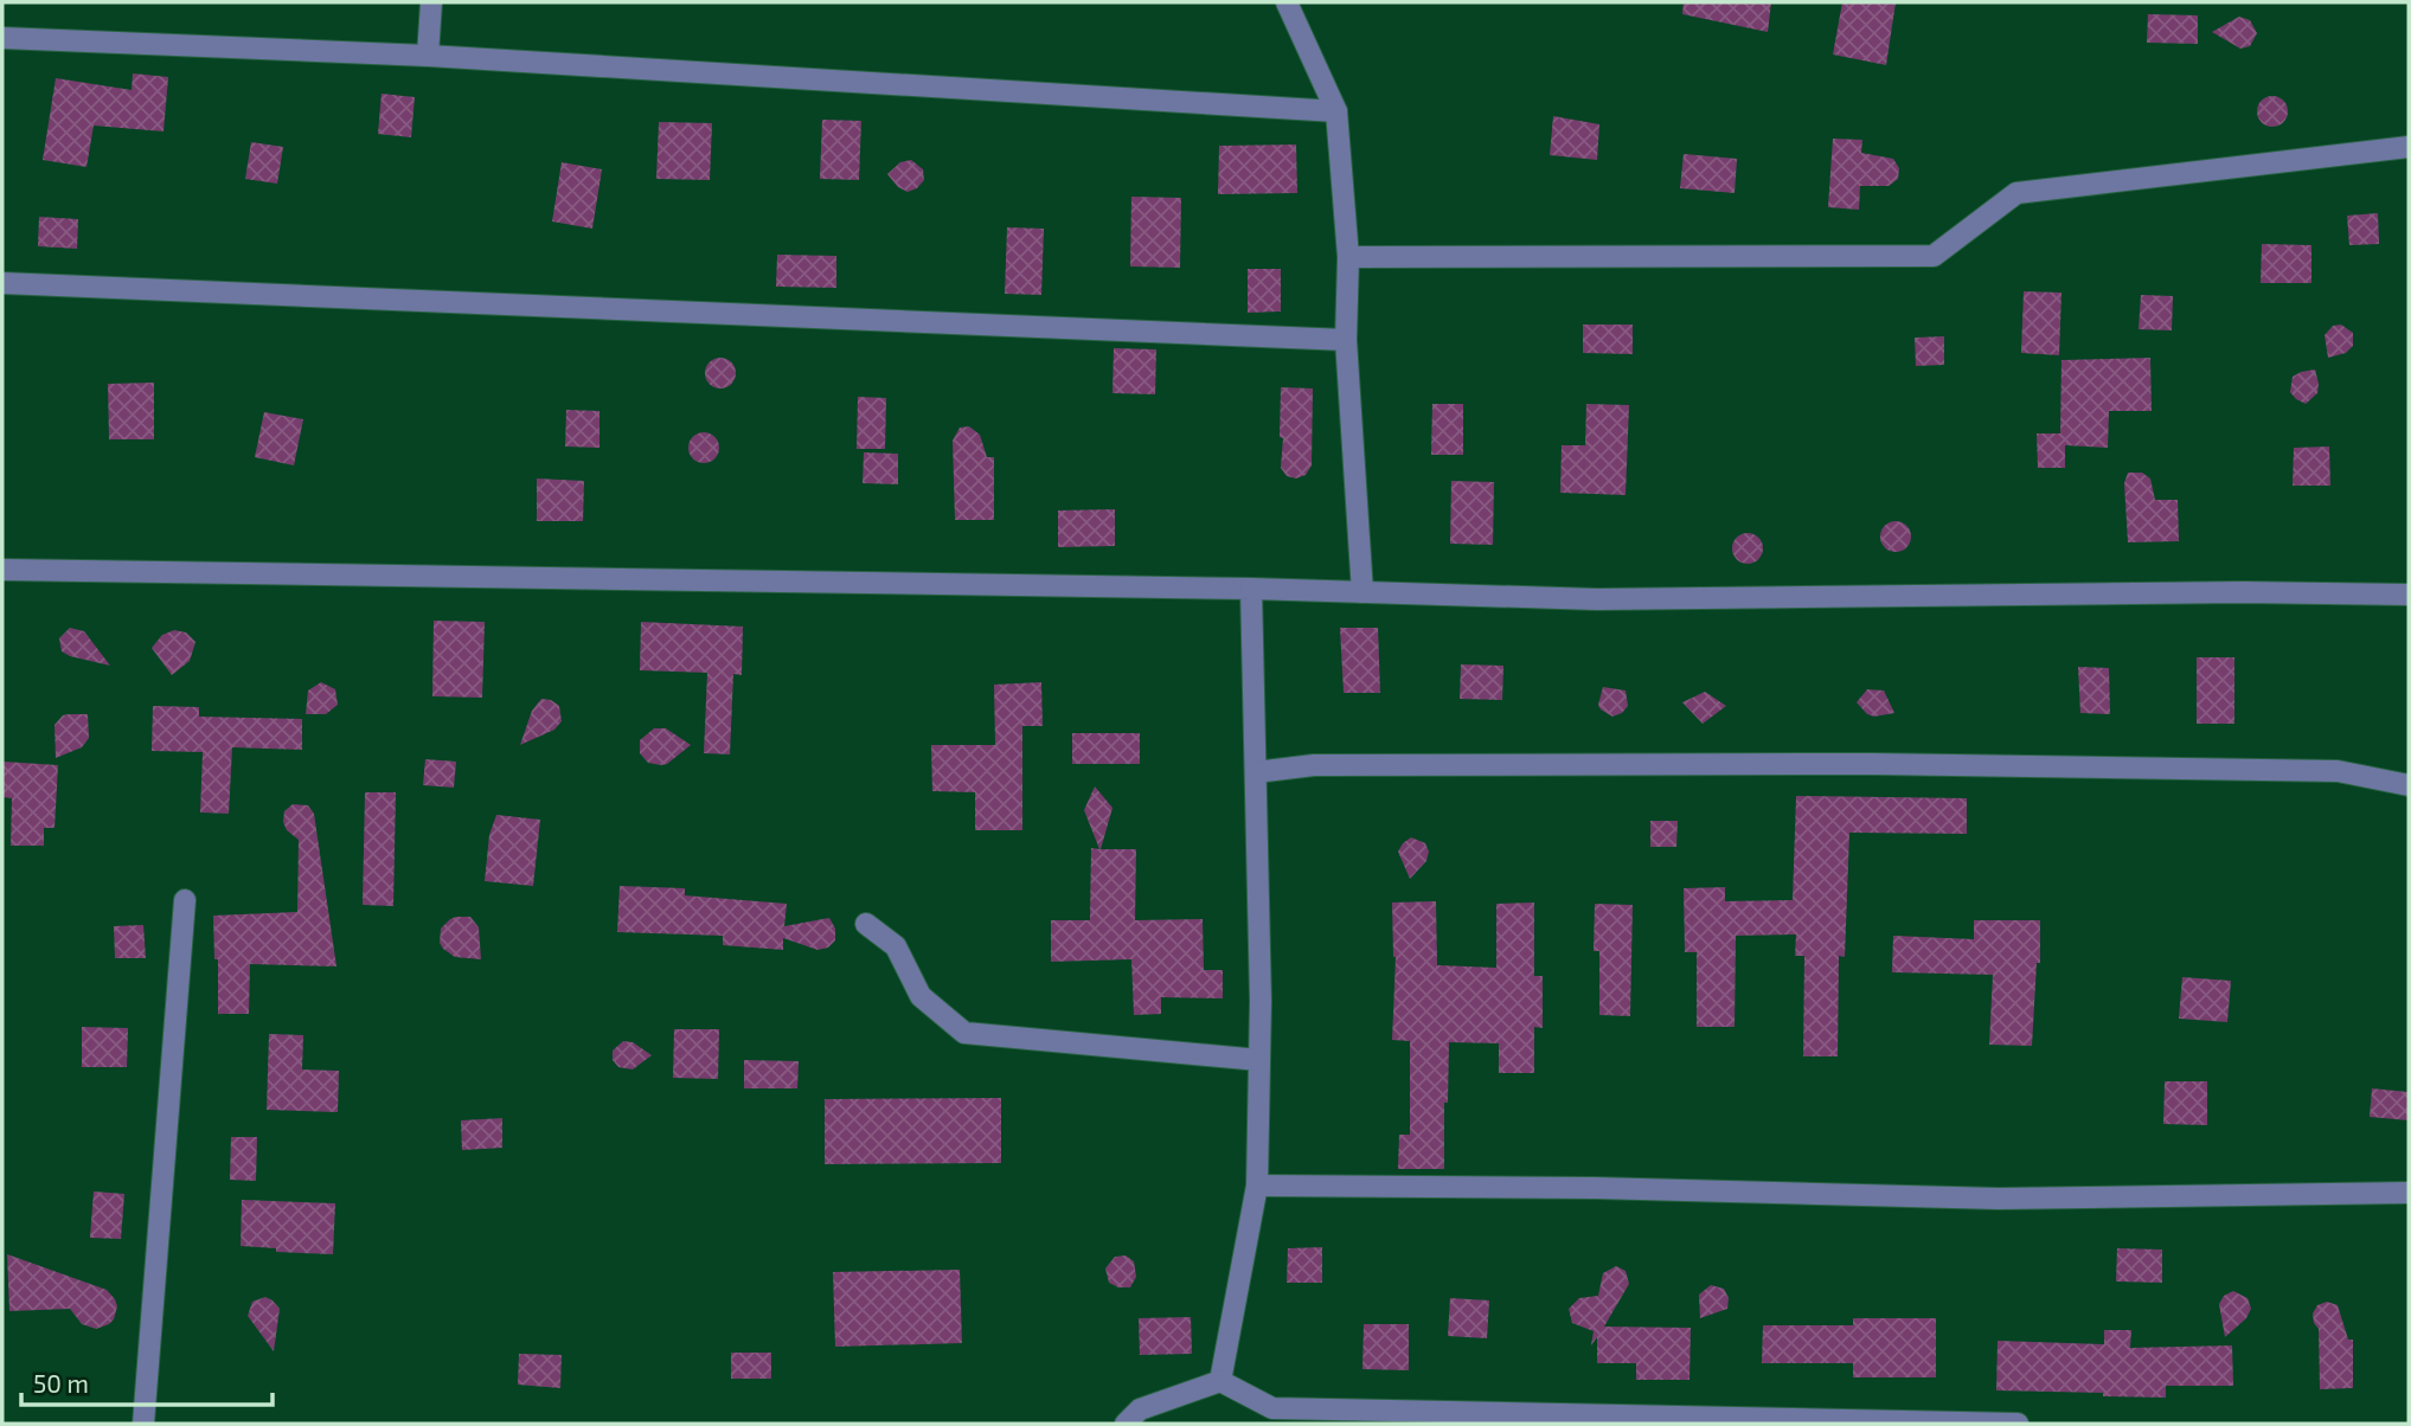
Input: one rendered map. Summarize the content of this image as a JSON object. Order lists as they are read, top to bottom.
{
  "scale_bar": "50 m"
}
